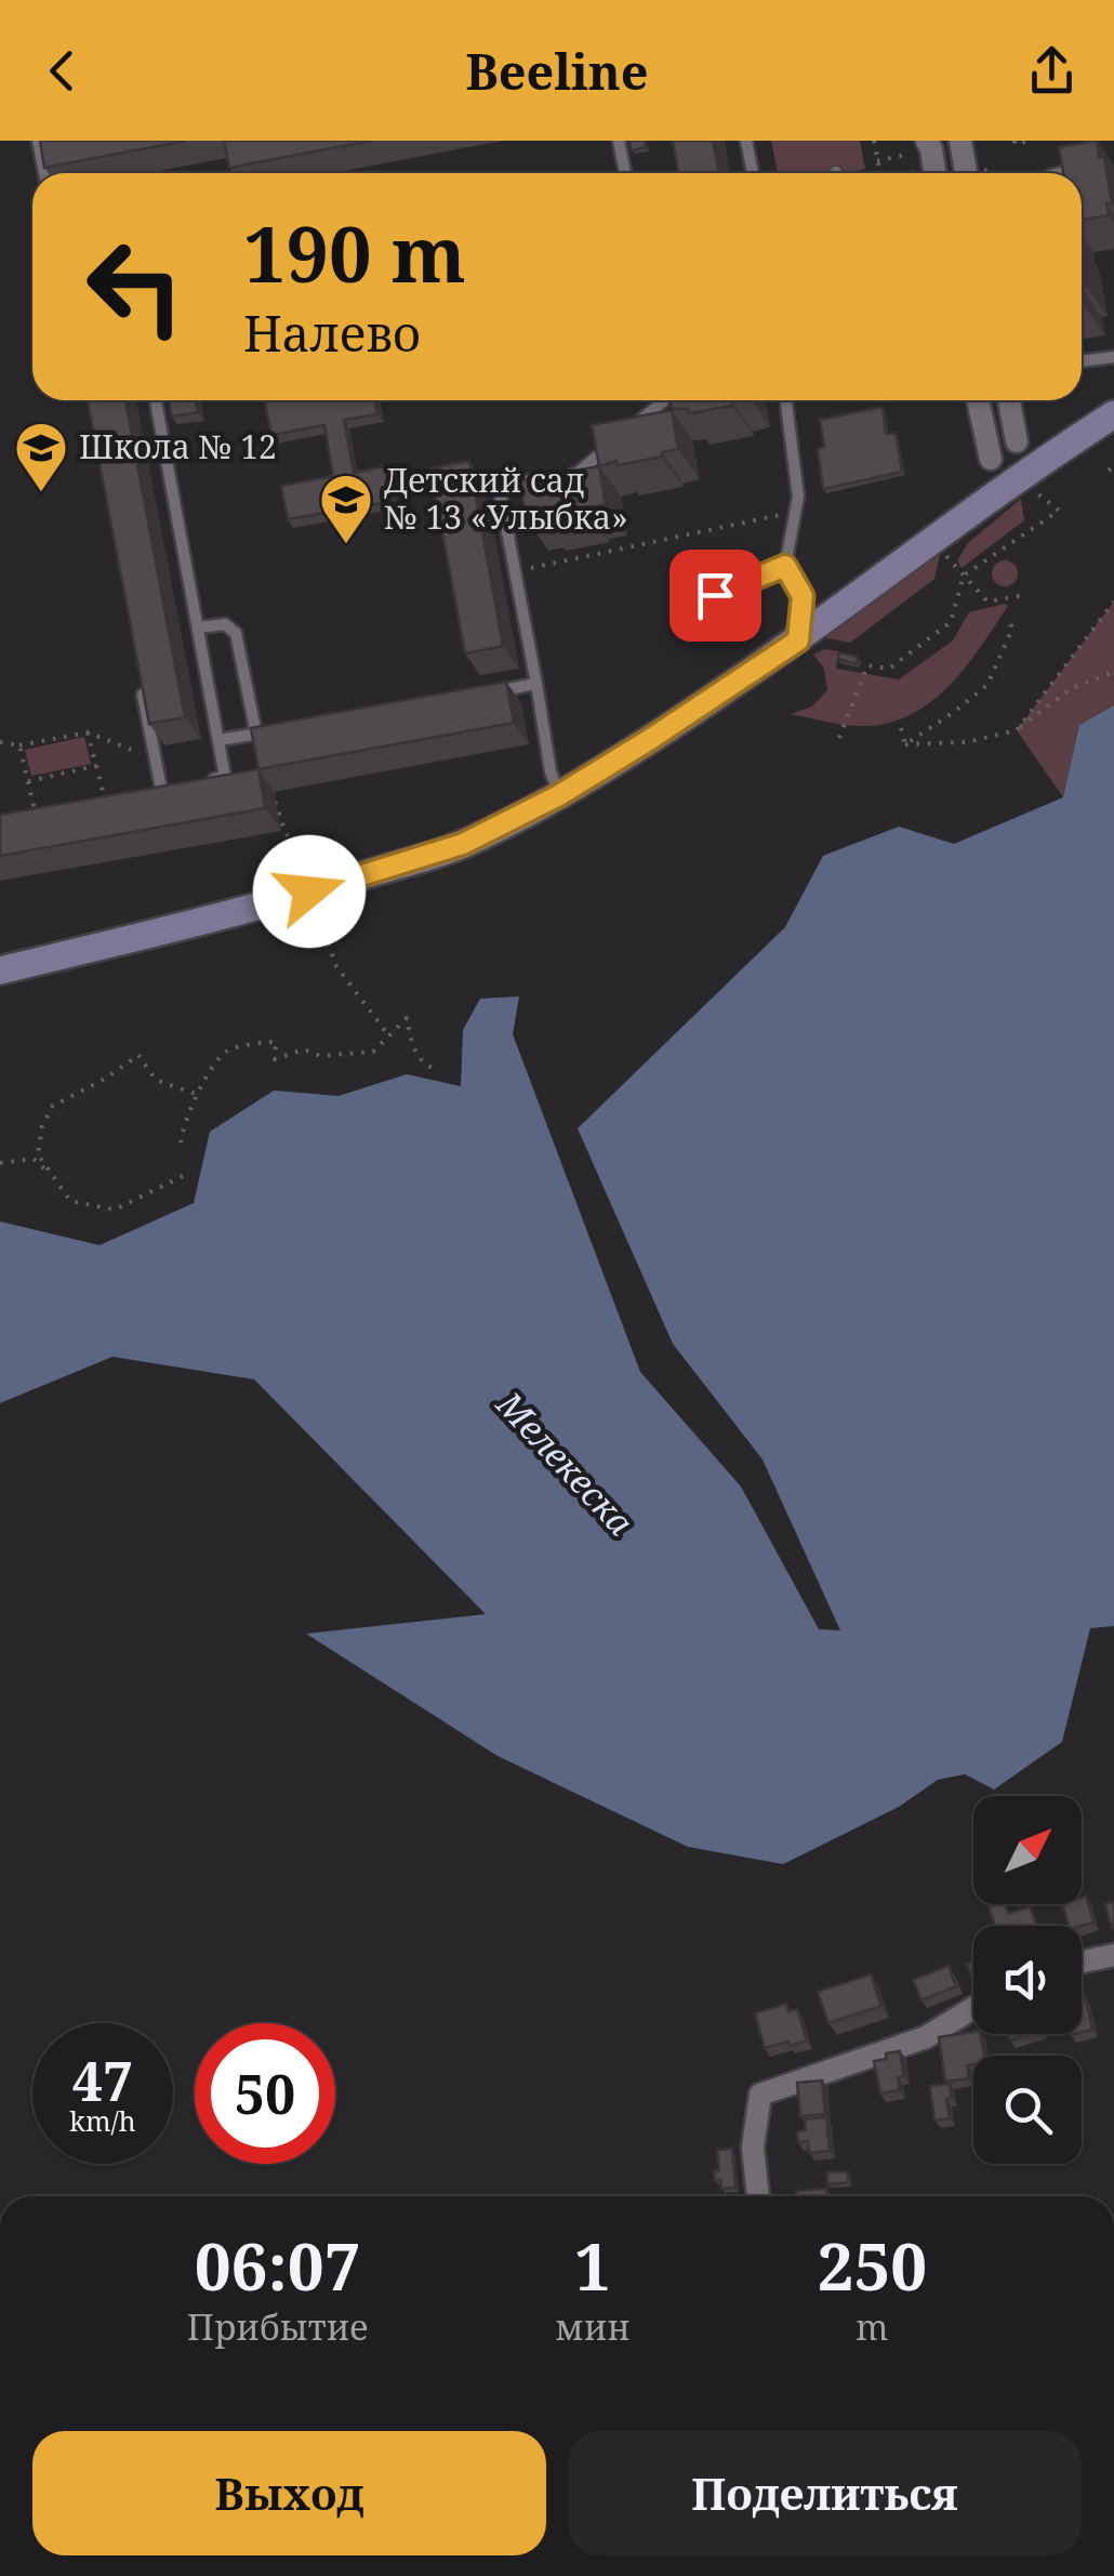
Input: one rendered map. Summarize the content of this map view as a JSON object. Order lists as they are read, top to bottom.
{
  "water": ["Мелекеска"],
  "places": {
    "school or university": ["Школа № 12", "Детский сад № 13 «Улыбка»"]
  },
  "north": "top right",
  "page": {
    "header": "Beeline",
    "turn": ["190 m", "Налево"],
    "speed": "47 km/h",
    "limit": "50",
    "eta": [
      "06:07",
      "Прибытие",
      "1",
      "мин",
      "250",
      "m"
    ],
    "buttons": ["Выход", "Поделиться"]
  }
}
